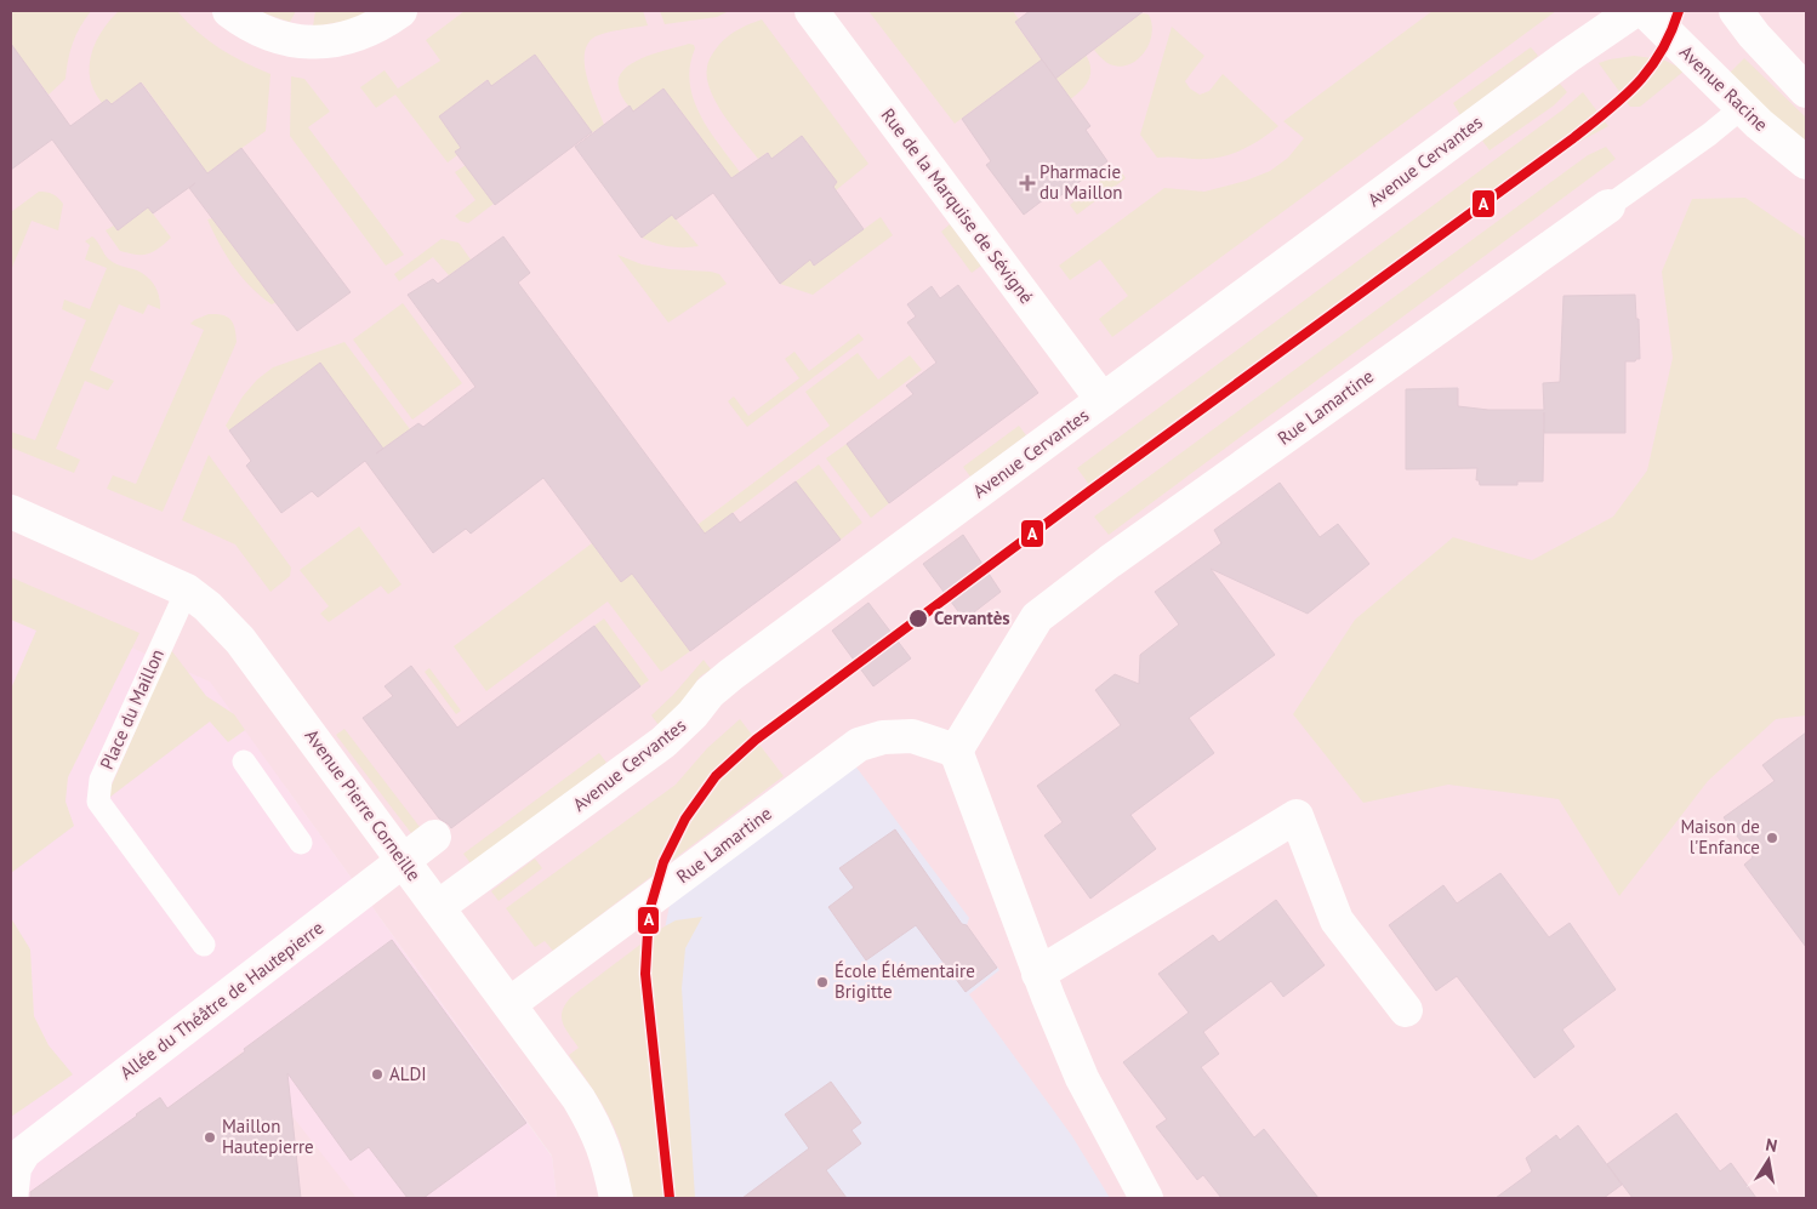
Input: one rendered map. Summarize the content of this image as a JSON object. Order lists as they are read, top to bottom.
{
  "streets": {
    "street": [
      "Avenue Racine",
      "Avenue Cervantes",
      "Rue de la Marquise de Sévigné",
      "Rue Lamartine",
      "Avenue Pierre Corneille",
      "Allée du Théâtre de Hautepierre"
    ],
    "lane": ["Place du Maillon"]
  },
  "crossings": [
    ["Avenue Racine", "Rue Lamartine"],
    ["Avenue Cervantes", "Rue de la Marquise de Sévigné"],
    ["Avenue Cervantes", "Avenue Pierre Corneille"],
    ["Rue Lamartine", "Avenue Pierre Corneille"],
    ["Place du Maillon", "Avenue Pierre Corneille"],
    ["Avenue Pierre Corneille", "Allée du Théâtre de Hautepierre"]
  ],
  "places": {
    "health": ["Pharmacie du Maillon"],
    "other": [
      "Cervantès",
      "Maison de l'Enfance",
      "École Élémentaire Brigitte",
      "ALDI",
      "Maillon Hautepierre"
    ]
  },
  "lines": ["transit line A"],
  "north": "top"
}
